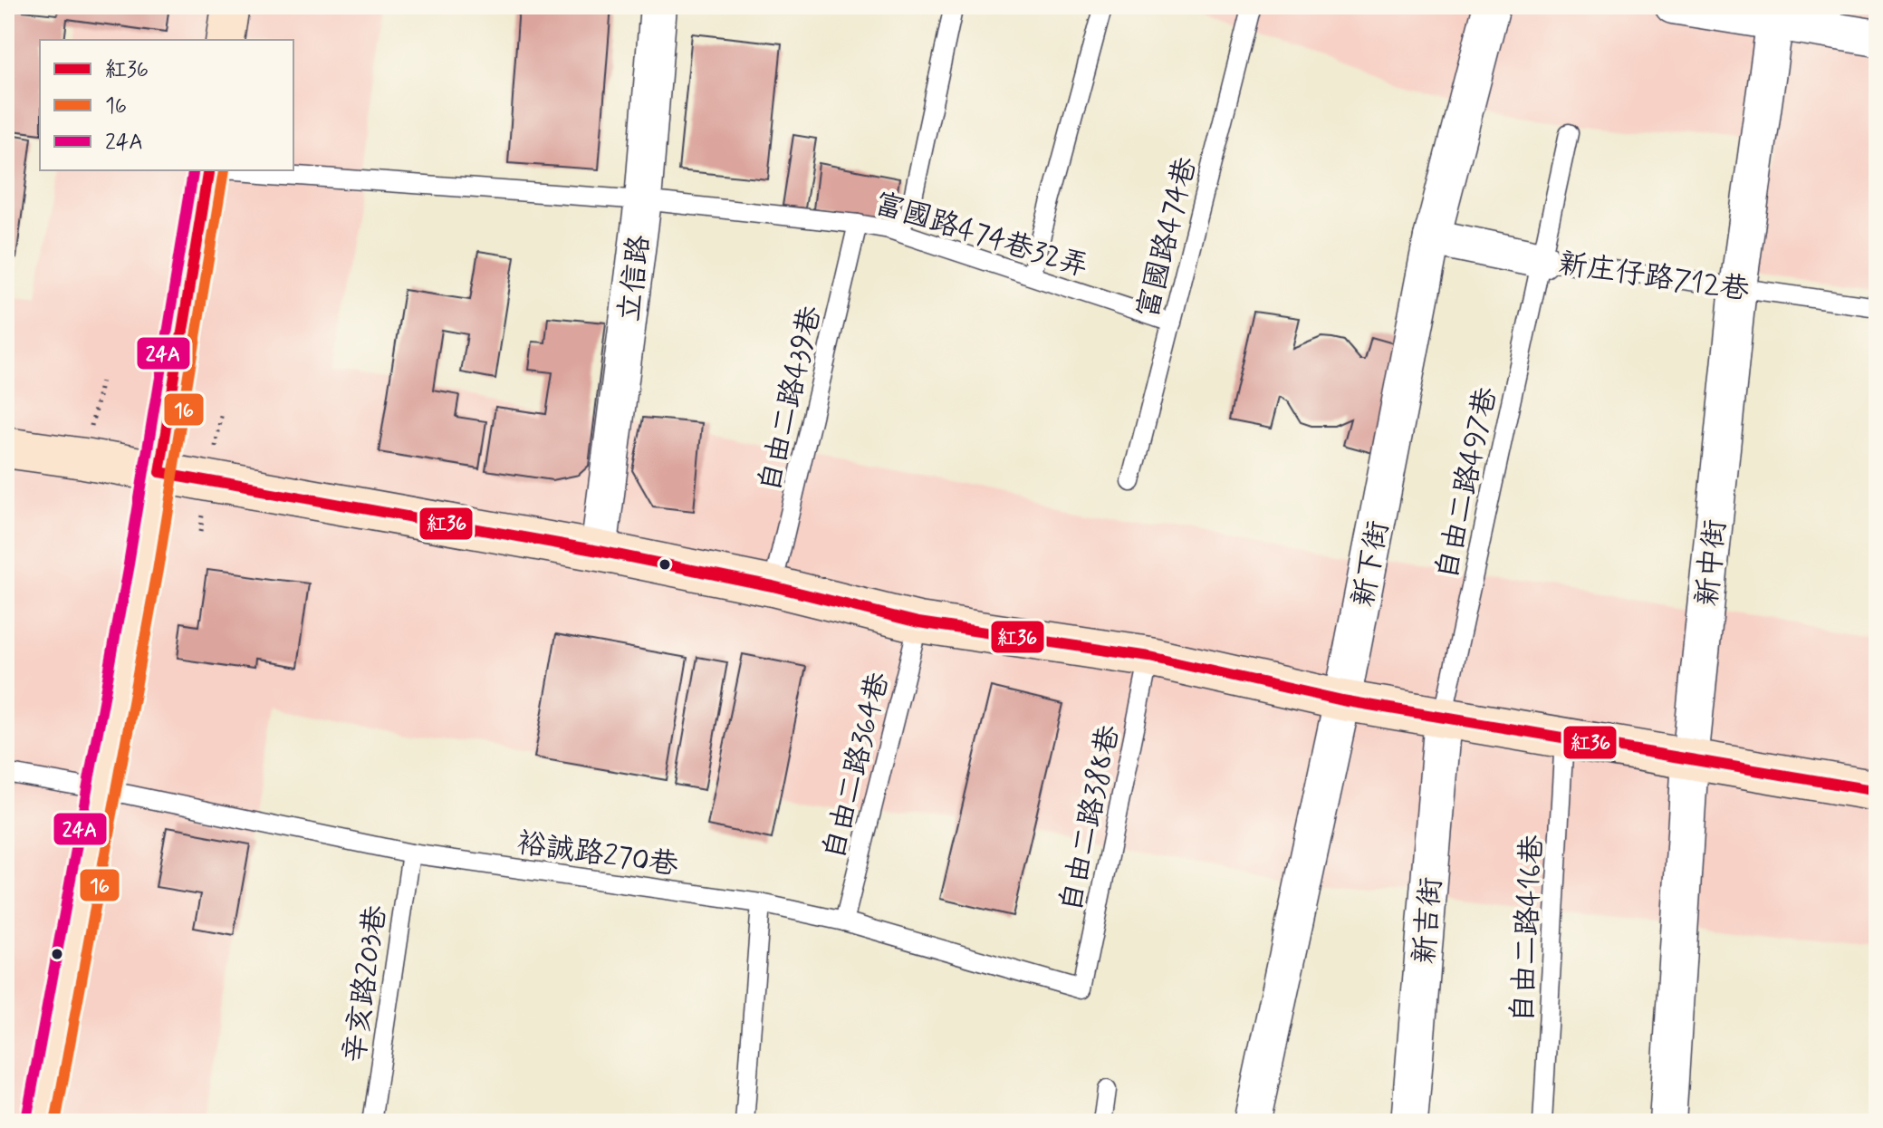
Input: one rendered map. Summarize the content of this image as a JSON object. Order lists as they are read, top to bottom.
{
  "streets": {
    "street": [
      "新庄仔路712巷",
      "立信路",
      "新中街",
      "新下街",
      "新吉街"
    ],
    "lane": [
      "富國路474巷32弄",
      "富國路474巷",
      "自由二路439巷",
      "自由二路497巷",
      "自由二路364巷",
      "自由二路388巷",
      "裕誠路270巷",
      "自由二路416巷",
      "辛亥路203巷"
    ]
  },
  "crossings": [
    ["富國路474巷32弄", "富國路474巷"],
    ["富國路474巷32弄", "立信路"],
    ["富國路474巷32弄", "自由二路439巷"],
    ["新庄仔路712巷", "自由二路497巷"],
    ["新庄仔路712巷", "新中街"],
    ["新庄仔路712巷", "新下街"],
    ["自由二路497巷", "新吉街"],
    ["自由二路364巷", "裕誠路270巷"],
    ["自由二路388巷", "裕誠路270巷"],
    ["裕誠路270巷", "辛亥路203巷"]
  ],
  "lines": ["transit line 紅36", "transit line 24A", "transit line 16"],
  "legend": ["紅36", "16", "24A"]
}
